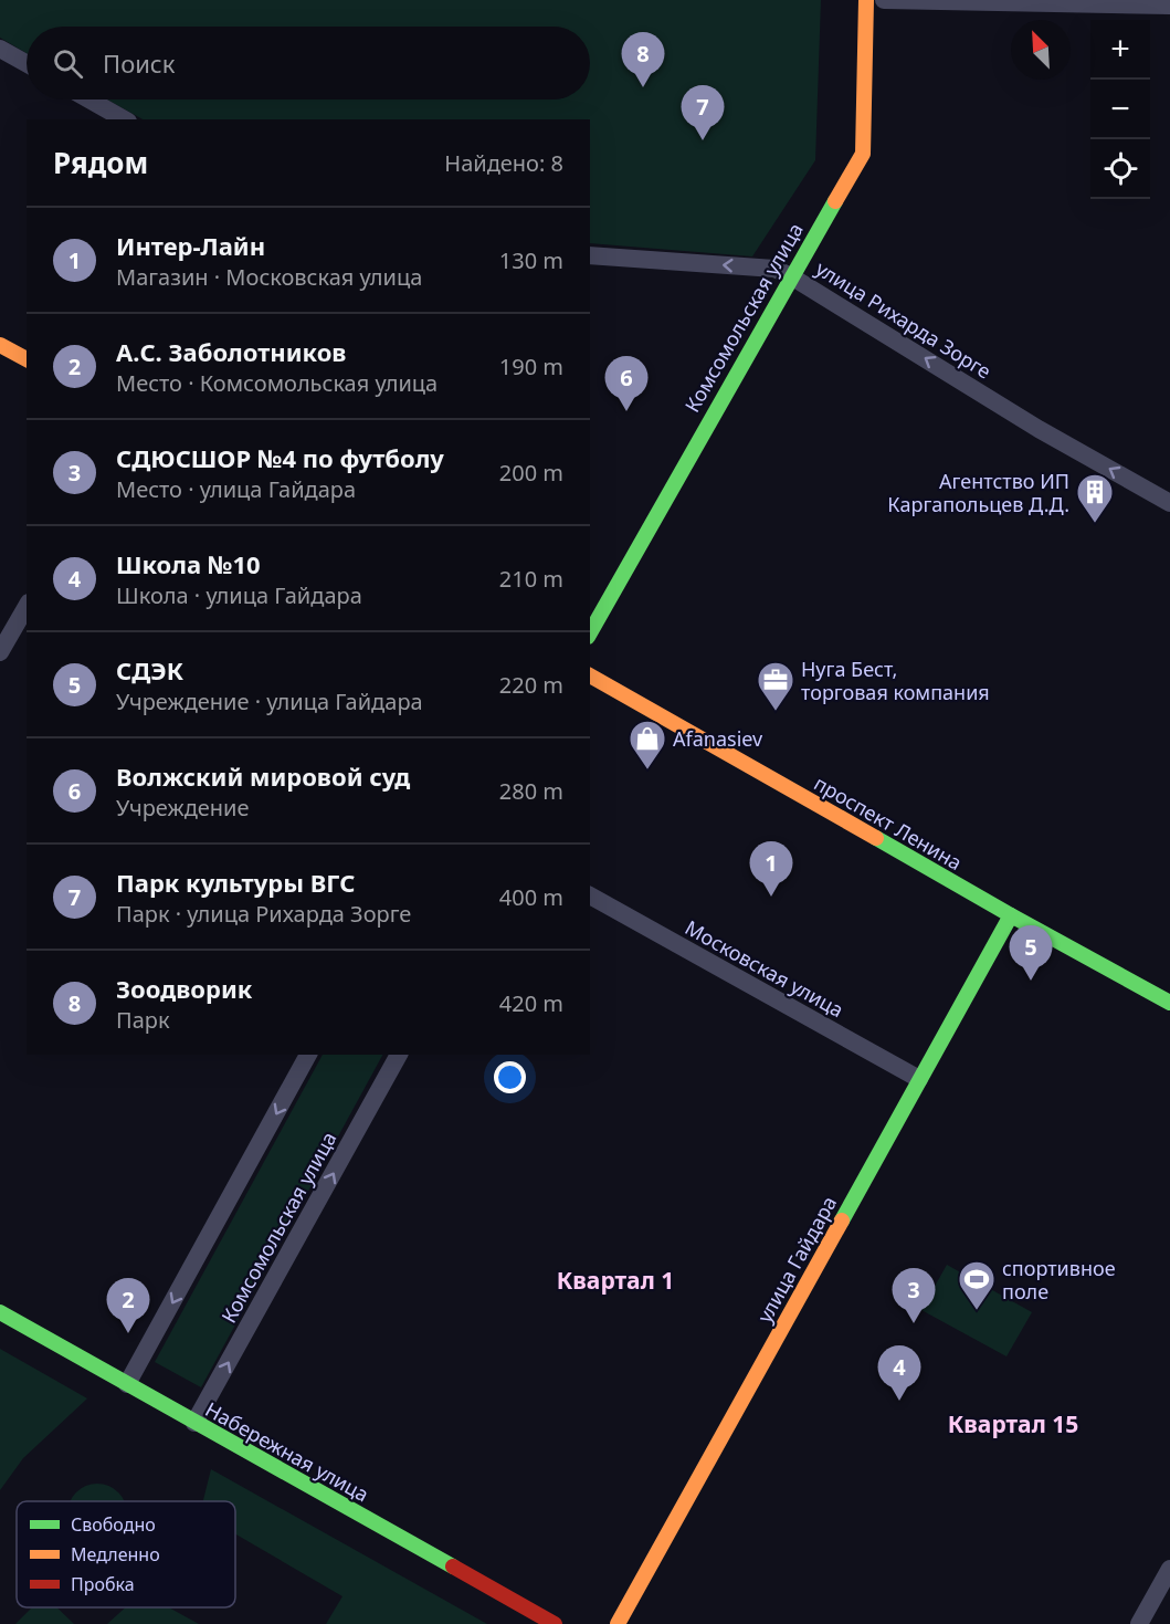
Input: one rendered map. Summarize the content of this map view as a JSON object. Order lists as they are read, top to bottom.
{
  "streets": {
    "street": [
      "Комсомольская улица",
      "улица Рихарда Зорге",
      "проспект Ленина",
      "Московская улица",
      "улица Гайдара",
      "Набережная улица"
    ]
  },
  "crossings": [
    ["Комсомольская улица", "улица Рихарда Зорге"],
    ["Комсомольская улица", "Набережная улица"],
    ["проспект Ленина", "улица Гайдара"],
    ["Московская улица", "улица Гайдара"]
  ],
  "one_way": ["улица Рихарда Зорге"],
  "districts": ["Квартал 1", "Квартал 15"],
  "places": {
    "building": ["Агентство ИП Каргапольцев Д.Д."],
    "office": ["Нуга Бест, торговая компания"],
    "shop": ["Afanasiev"],
    "sports": ["спортивное поле"]
  },
  "legend": ["Свободно", "Медленно", "Пробка"],
  "north": "top left",
  "page": {
    "map_buttons": ["+", "−"],
    "search": "Поиск",
    "pins": [
      "8",
      "7",
      "6",
      "1",
      "5",
      "3",
      "2",
      "4"
    ],
    "heading": ["Рядом", "Найдено: 8"],
    "list": [
      {
        "mark": "1",
        "name": "Интер-Лайн",
        "note": "Магазин · Московская улица",
        "value": "130 m"
      },
      {
        "mark": "2",
        "name": "А.С. Заболотников",
        "note": "Место · Комсомольская улица",
        "value": "190 m"
      },
      {
        "mark": "3",
        "name": "СДЮСШОР №4 по футболу",
        "note": "Место · улица Гайдара",
        "value": "200 m"
      },
      {
        "mark": "4",
        "name": "Школа №10",
        "note": "Школа · улица Гайдара",
        "value": "210 m"
      },
      {
        "mark": "5",
        "name": "СДЭК",
        "note": "Учреждение · улица Гайдара",
        "value": "220 m"
      },
      {
        "mark": "6",
        "name": "Волжский мировой суд",
        "note": "Учреждение",
        "value": "280 m"
      },
      {
        "mark": "7",
        "name": "Парк культуры ВГС",
        "note": "Парк · улица Рихарда Зорге",
        "value": "400 m"
      },
      {
        "mark": "8",
        "name": "Зоодворик",
        "note": "Парк",
        "value": "420 m"
      }
    ]
  }
}
